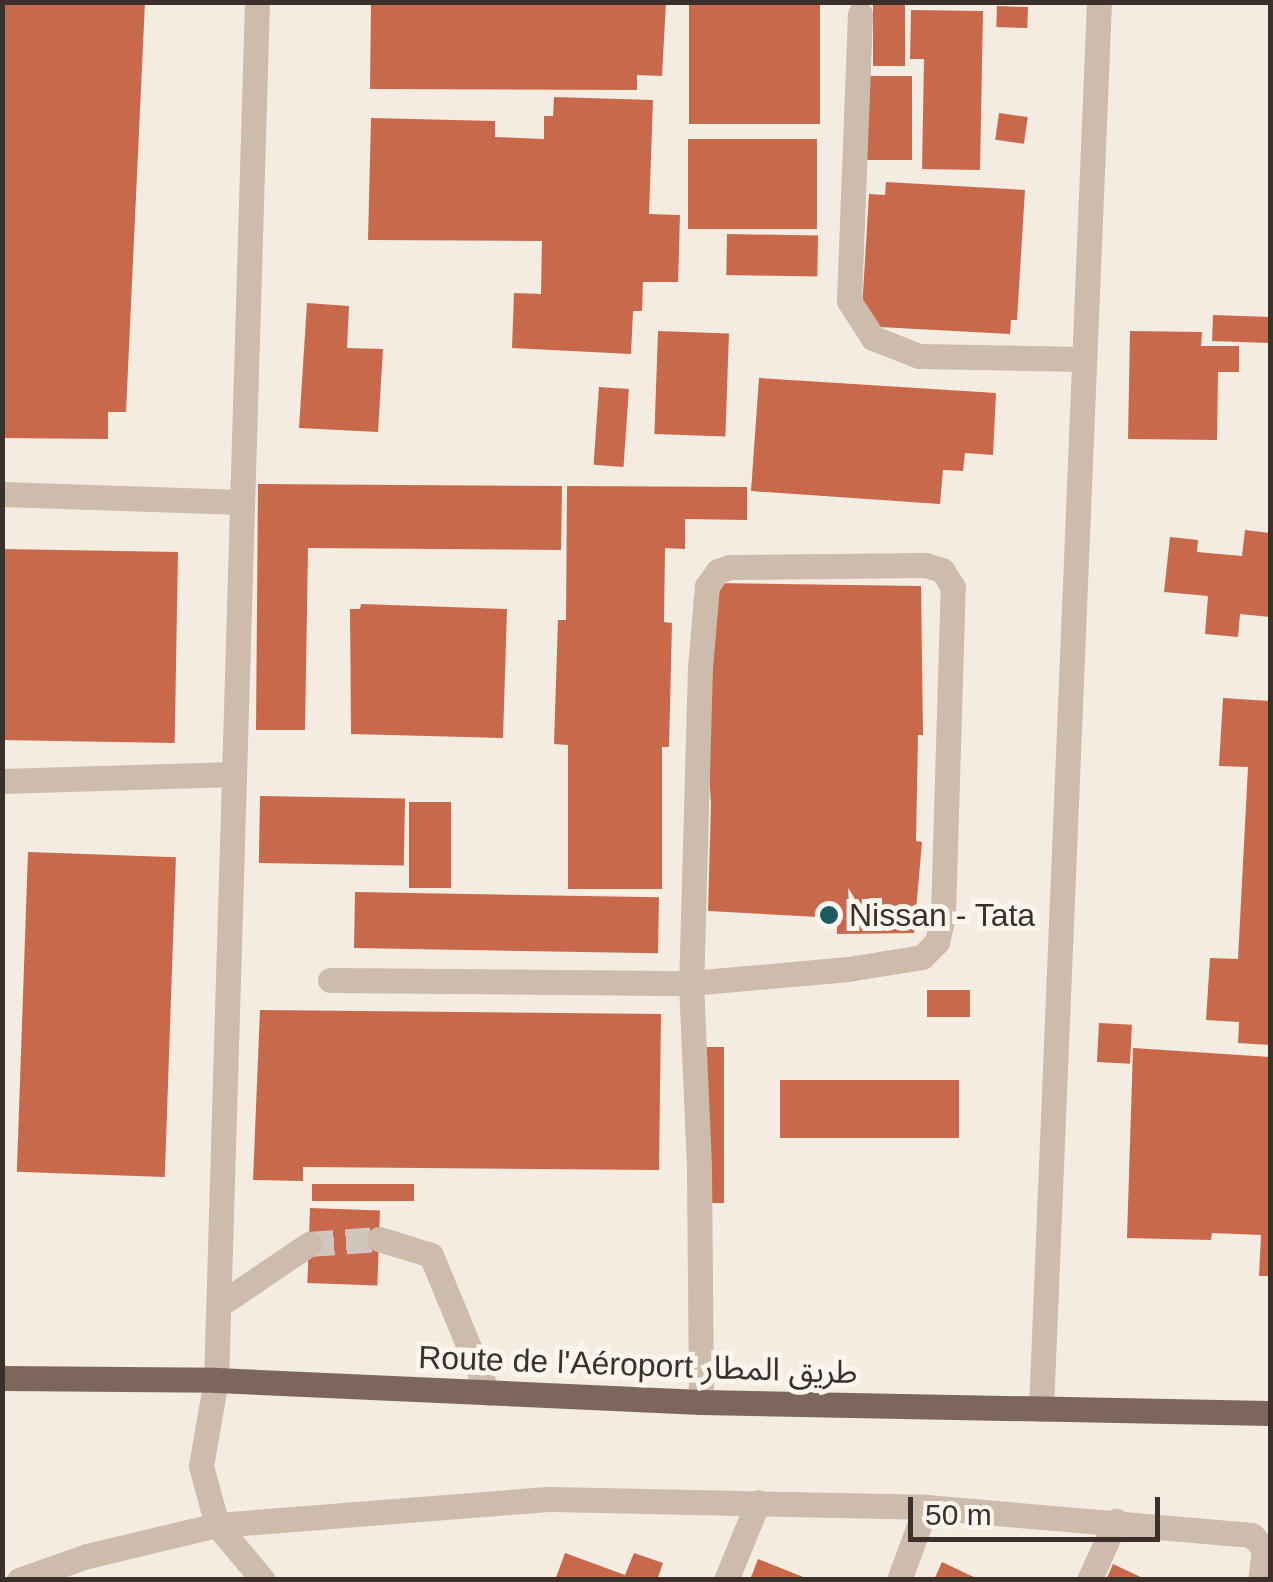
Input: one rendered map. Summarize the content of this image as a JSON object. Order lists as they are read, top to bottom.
{
  "streets": {
    "main road": ["Route de l'Aéroport طريق المطار"]
  },
  "places": ["Nissan - Tata"],
  "scale_bar": "50 m"
}
